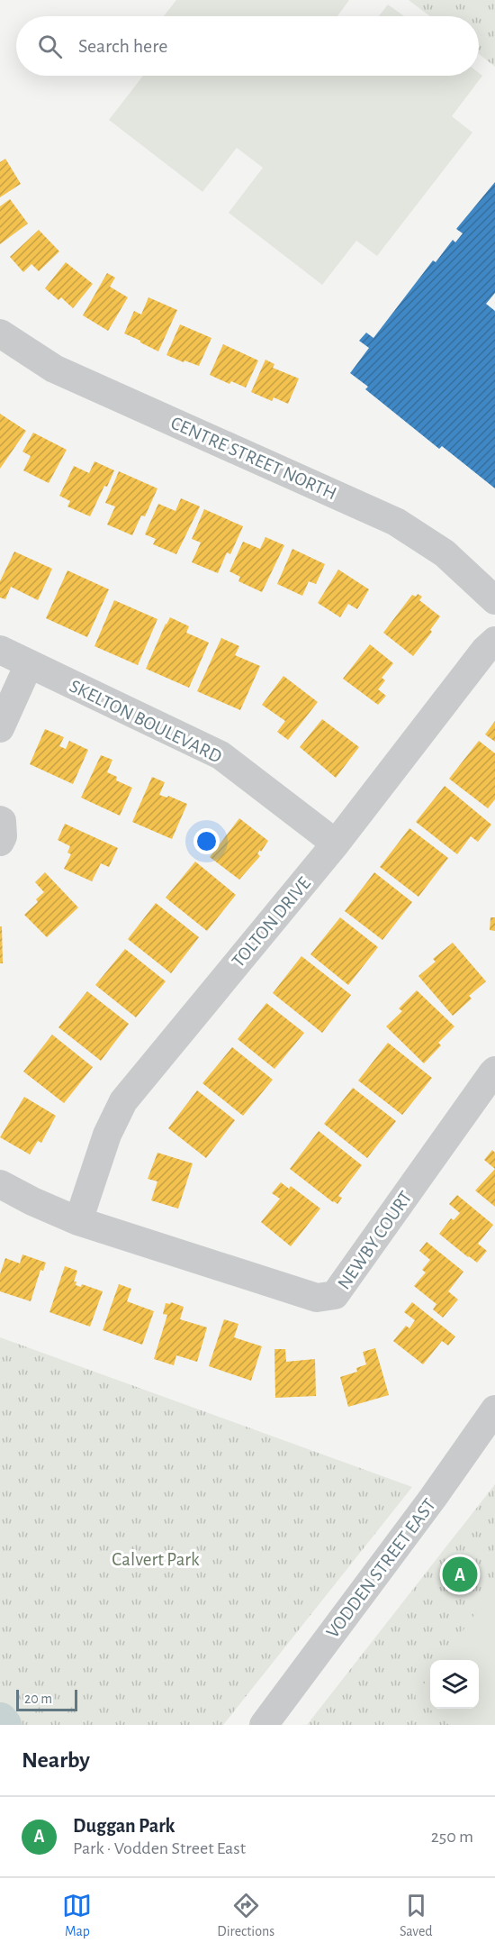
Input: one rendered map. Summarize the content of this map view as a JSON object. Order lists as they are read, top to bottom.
{
  "streets": {
    "street": [
      "CENTRE STREET NORTH",
      "SKELTON BOULEVARD",
      "TOLTON DRIVE",
      "NEWBY COURT",
      "VODDEN STREET EAST"
    ]
  },
  "crossings": [
    ["SKELTON BOULEVARD", "TOLTON DRIVE"],
    ["TOLTON DRIVE", "NEWBY COURT"]
  ],
  "parks": ["Calvert Park"],
  "scale_bar": "20 m",
  "page": {
    "search": "Search here",
    "pins": "A",
    "scale": "20 m",
    "heading": "Nearby",
    "list": [
      {
        "mark": "A",
        "name": "Duggan Park",
        "note": "Park · Vodden Street East",
        "value": "250 m"
      }
    ],
    "nav": ["Map", "Directions", "Saved"]
  }
}
